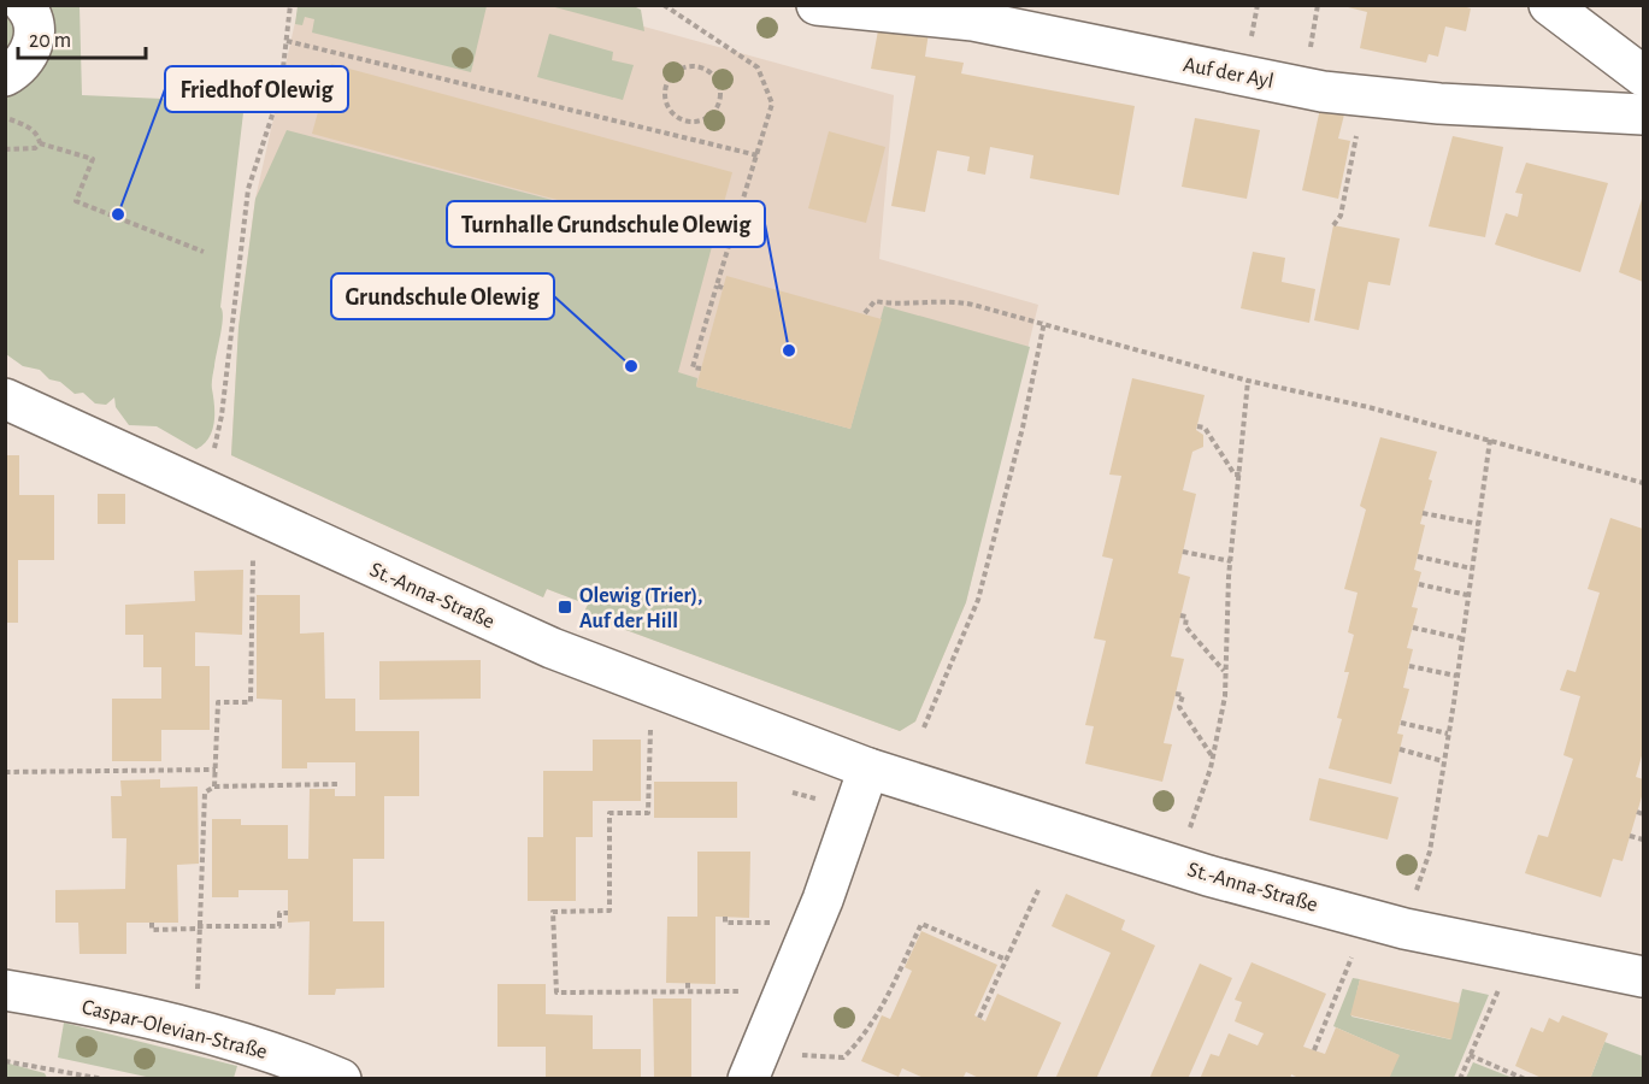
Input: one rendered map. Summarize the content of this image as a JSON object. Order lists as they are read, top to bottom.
{
  "streets": {
    "street": ["Auf der Ayl", "St.-Anna-Straße", "Caspar-Olevian-Straße"]
  },
  "places": {
    "other": ["Friedhof Olewig", "Turnhalle Grundschule Olewig", "Grundschule Olewig"],
    "transit": ["Olewig (Trier), Auf der Hill"]
  },
  "scale_bar": "20 m"
}
